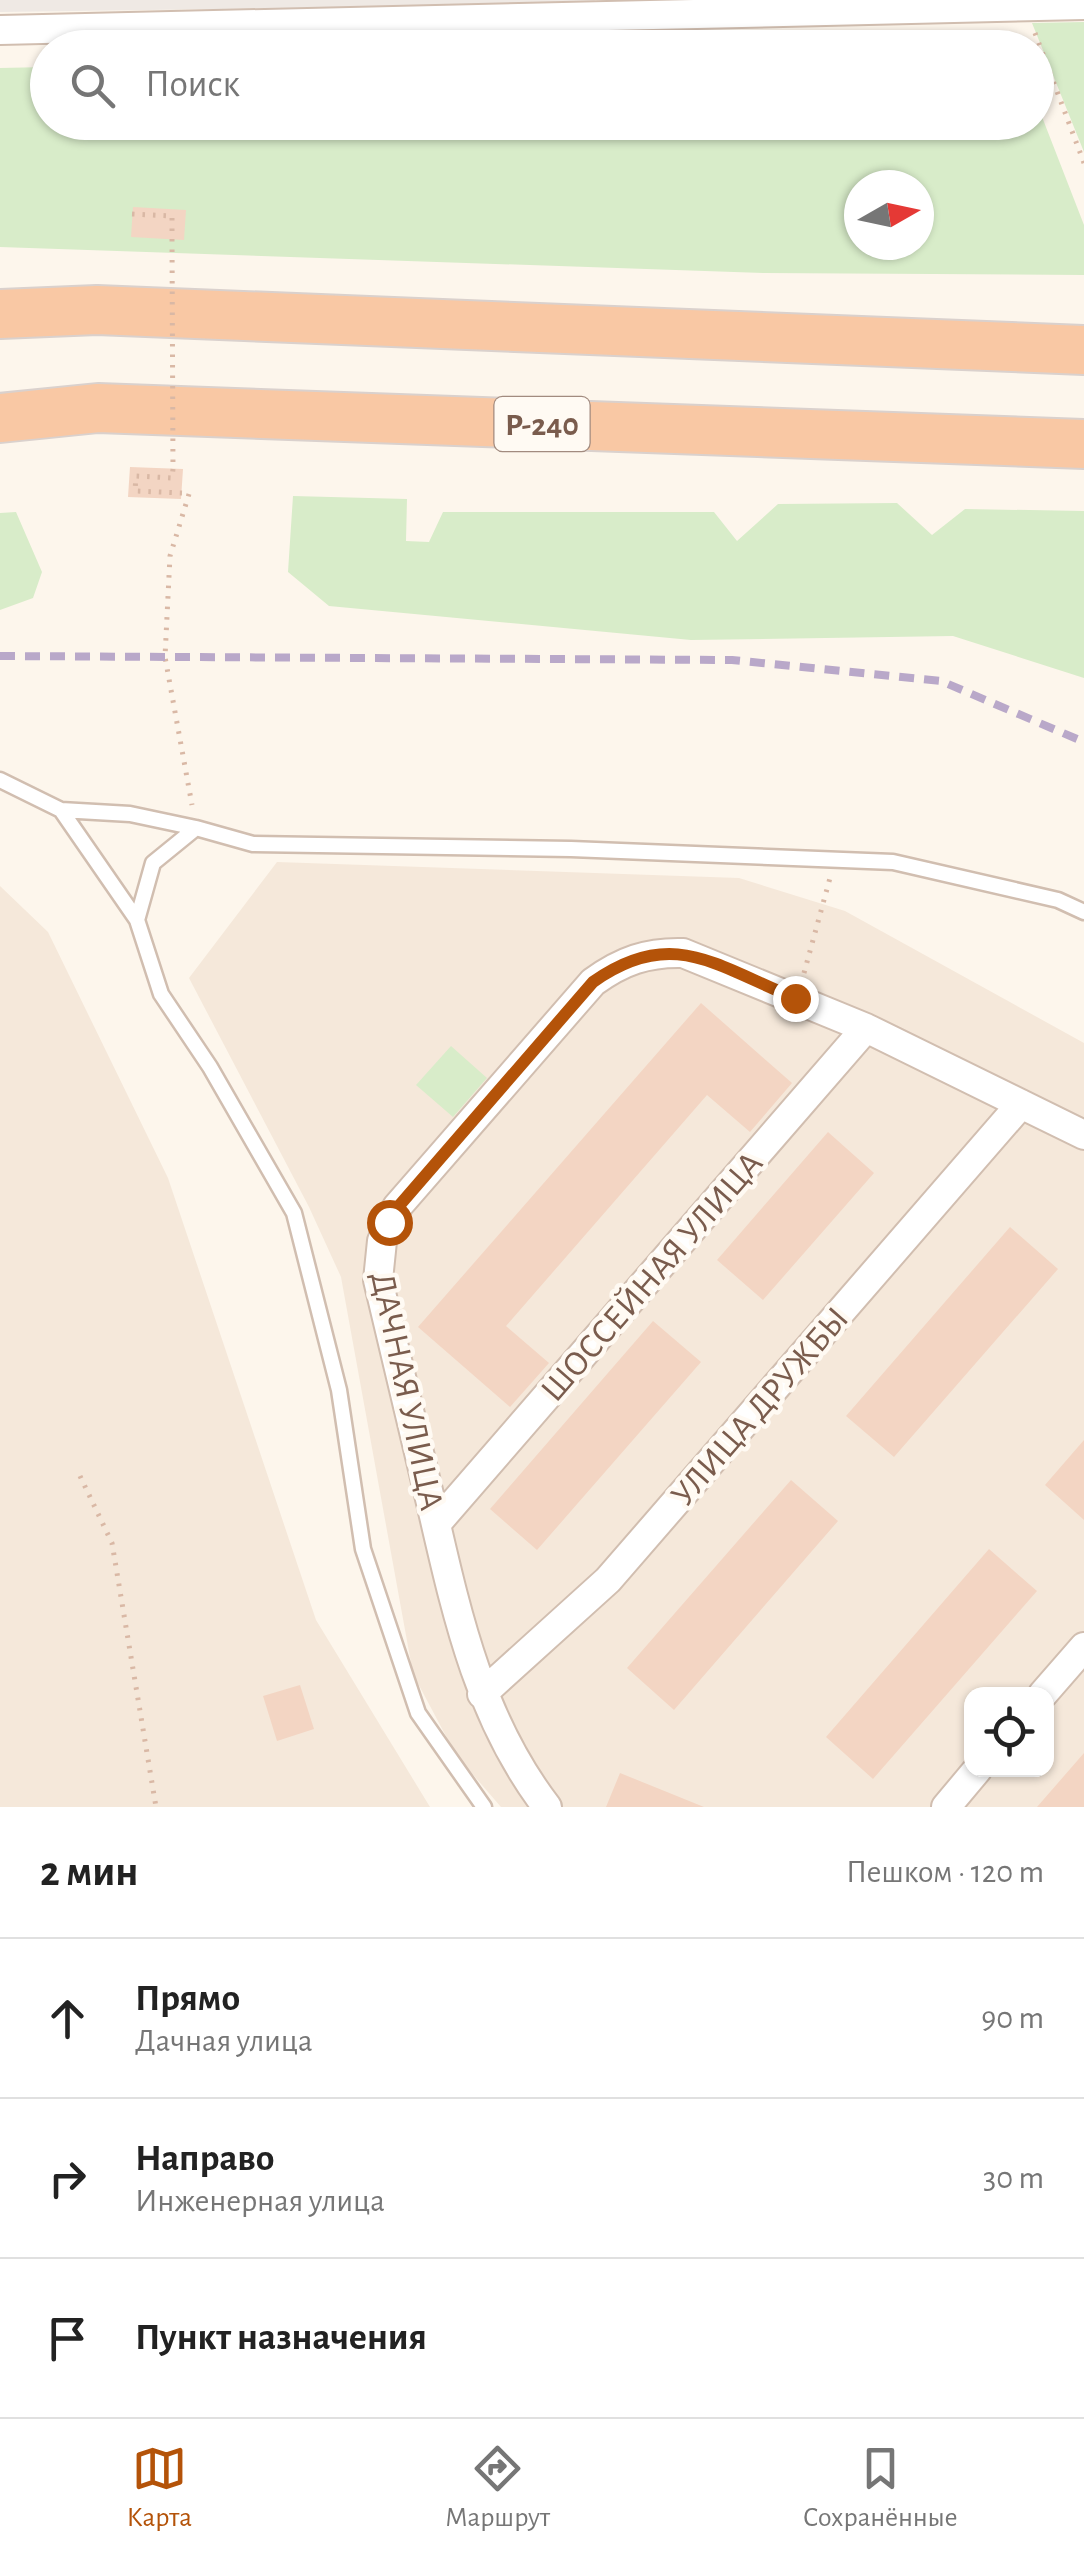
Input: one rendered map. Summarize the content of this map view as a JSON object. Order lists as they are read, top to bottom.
{
  "streets": {
    "highway": ["Р-240"],
    "street": ["ШОССЕЙНАЯ УЛИЦА", "ДАЧНАЯ УЛИЦА", "УЛИЦА ДРУЖБЫ"]
  },
  "crossings": [
    ["ШОССЕЙНАЯ УЛИЦА", "ДАЧНАЯ УЛИЦА"],
    ["ДАЧНАЯ УЛИЦА", "УЛИЦА ДРУЖБЫ"]
  ],
  "north": "right",
  "page": {
    "search": "Поиск",
    "heading": ["2 мин", "Пешком · 120 m"],
    "list": [
      ["Прямо", "Дачная улица", "90 m"],
      ["Направо", "Инженерная улица", "30 m"],
      "Пункт назначения"
    ],
    "nav": ["Карта", "Маршрут", "Сохранённые"]
  }
}
